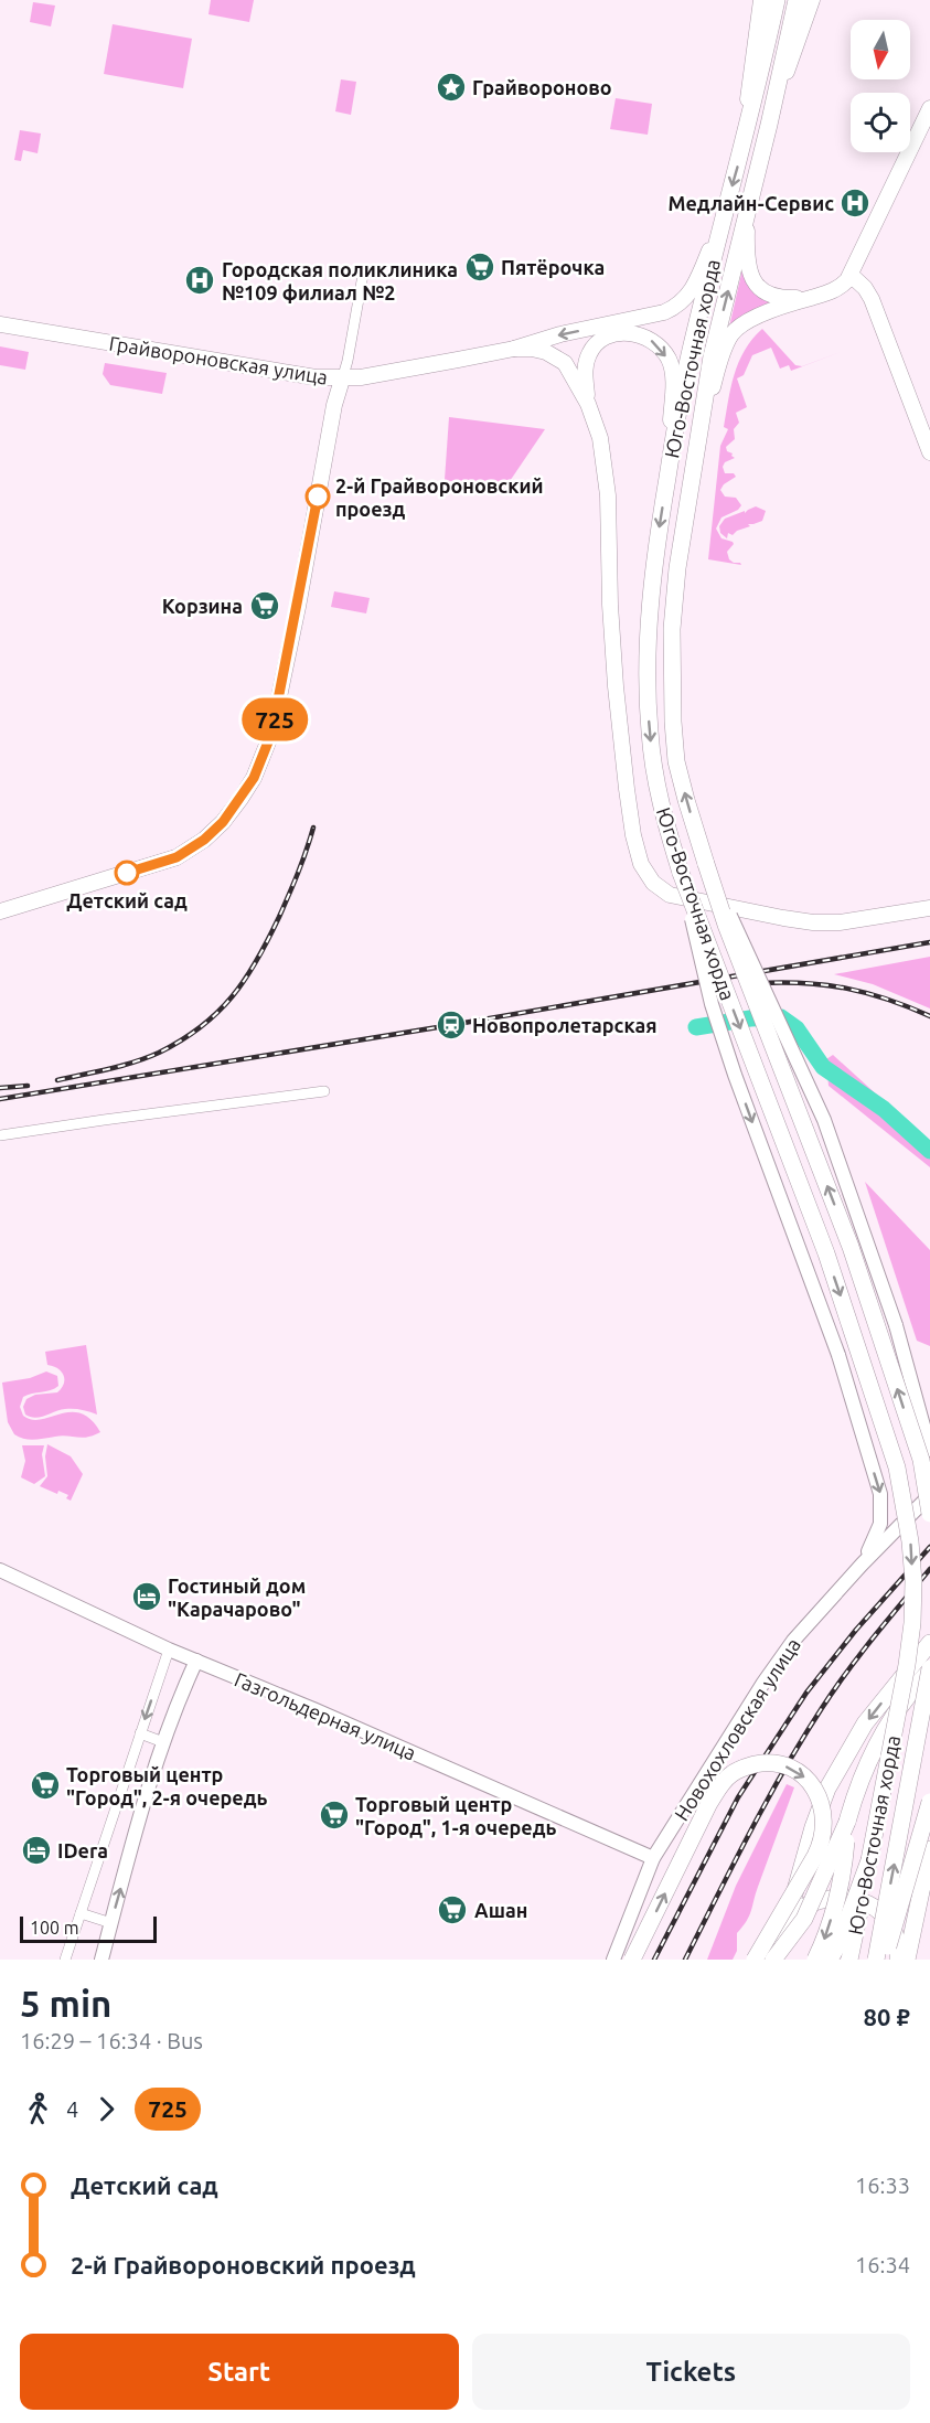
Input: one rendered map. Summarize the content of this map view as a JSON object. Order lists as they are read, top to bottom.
{
  "streets": {
    "main road": ["Юго-Восточная хорда", "Грайвороновская улица"],
    "street": ["Газгольдерная улица", "Новохохловская улица"]
  },
  "crossings": [
    ["Газгольдерная улица", "Новохохловская улица"]
  ],
  "places": {
    "place": ["Грайвороново"],
    "hospital": ["Медлайн-Сервис", "Городская поликлиника №109 филиал №2"],
    "supermarket": [
      "Пятёрочка",
      "Корзина",
      "Торговый центр \"Город\", 2-я очередь",
      "Торговый центр \"Город\", 1-я очередь",
      "Ашан"
    ],
    "other": ["2-й Грайвороновский проезд", "Детский сад"],
    "station": ["Новопролетарская"],
    "hotel": ["Гостиный дом \"Карачарово\"", "IDera"]
  },
  "lines": ["bus line 725"],
  "scale_bar": "100 m",
  "north": "bottom",
  "page": {
    "on_map": "725",
    "scale": "100 m",
    "heading": ["5 min", "16:29 – 16:34 · Bus", "80 ₽"],
    "legs": ["4", "725"],
    "list": [
      {
        "name": "Детский сад",
        "value": "16:33"
      },
      {
        "name": "2-й Грайвороновский проезд",
        "value": "16:34"
      }
    ],
    "buttons": ["Start", "Tickets"]
  }
}
